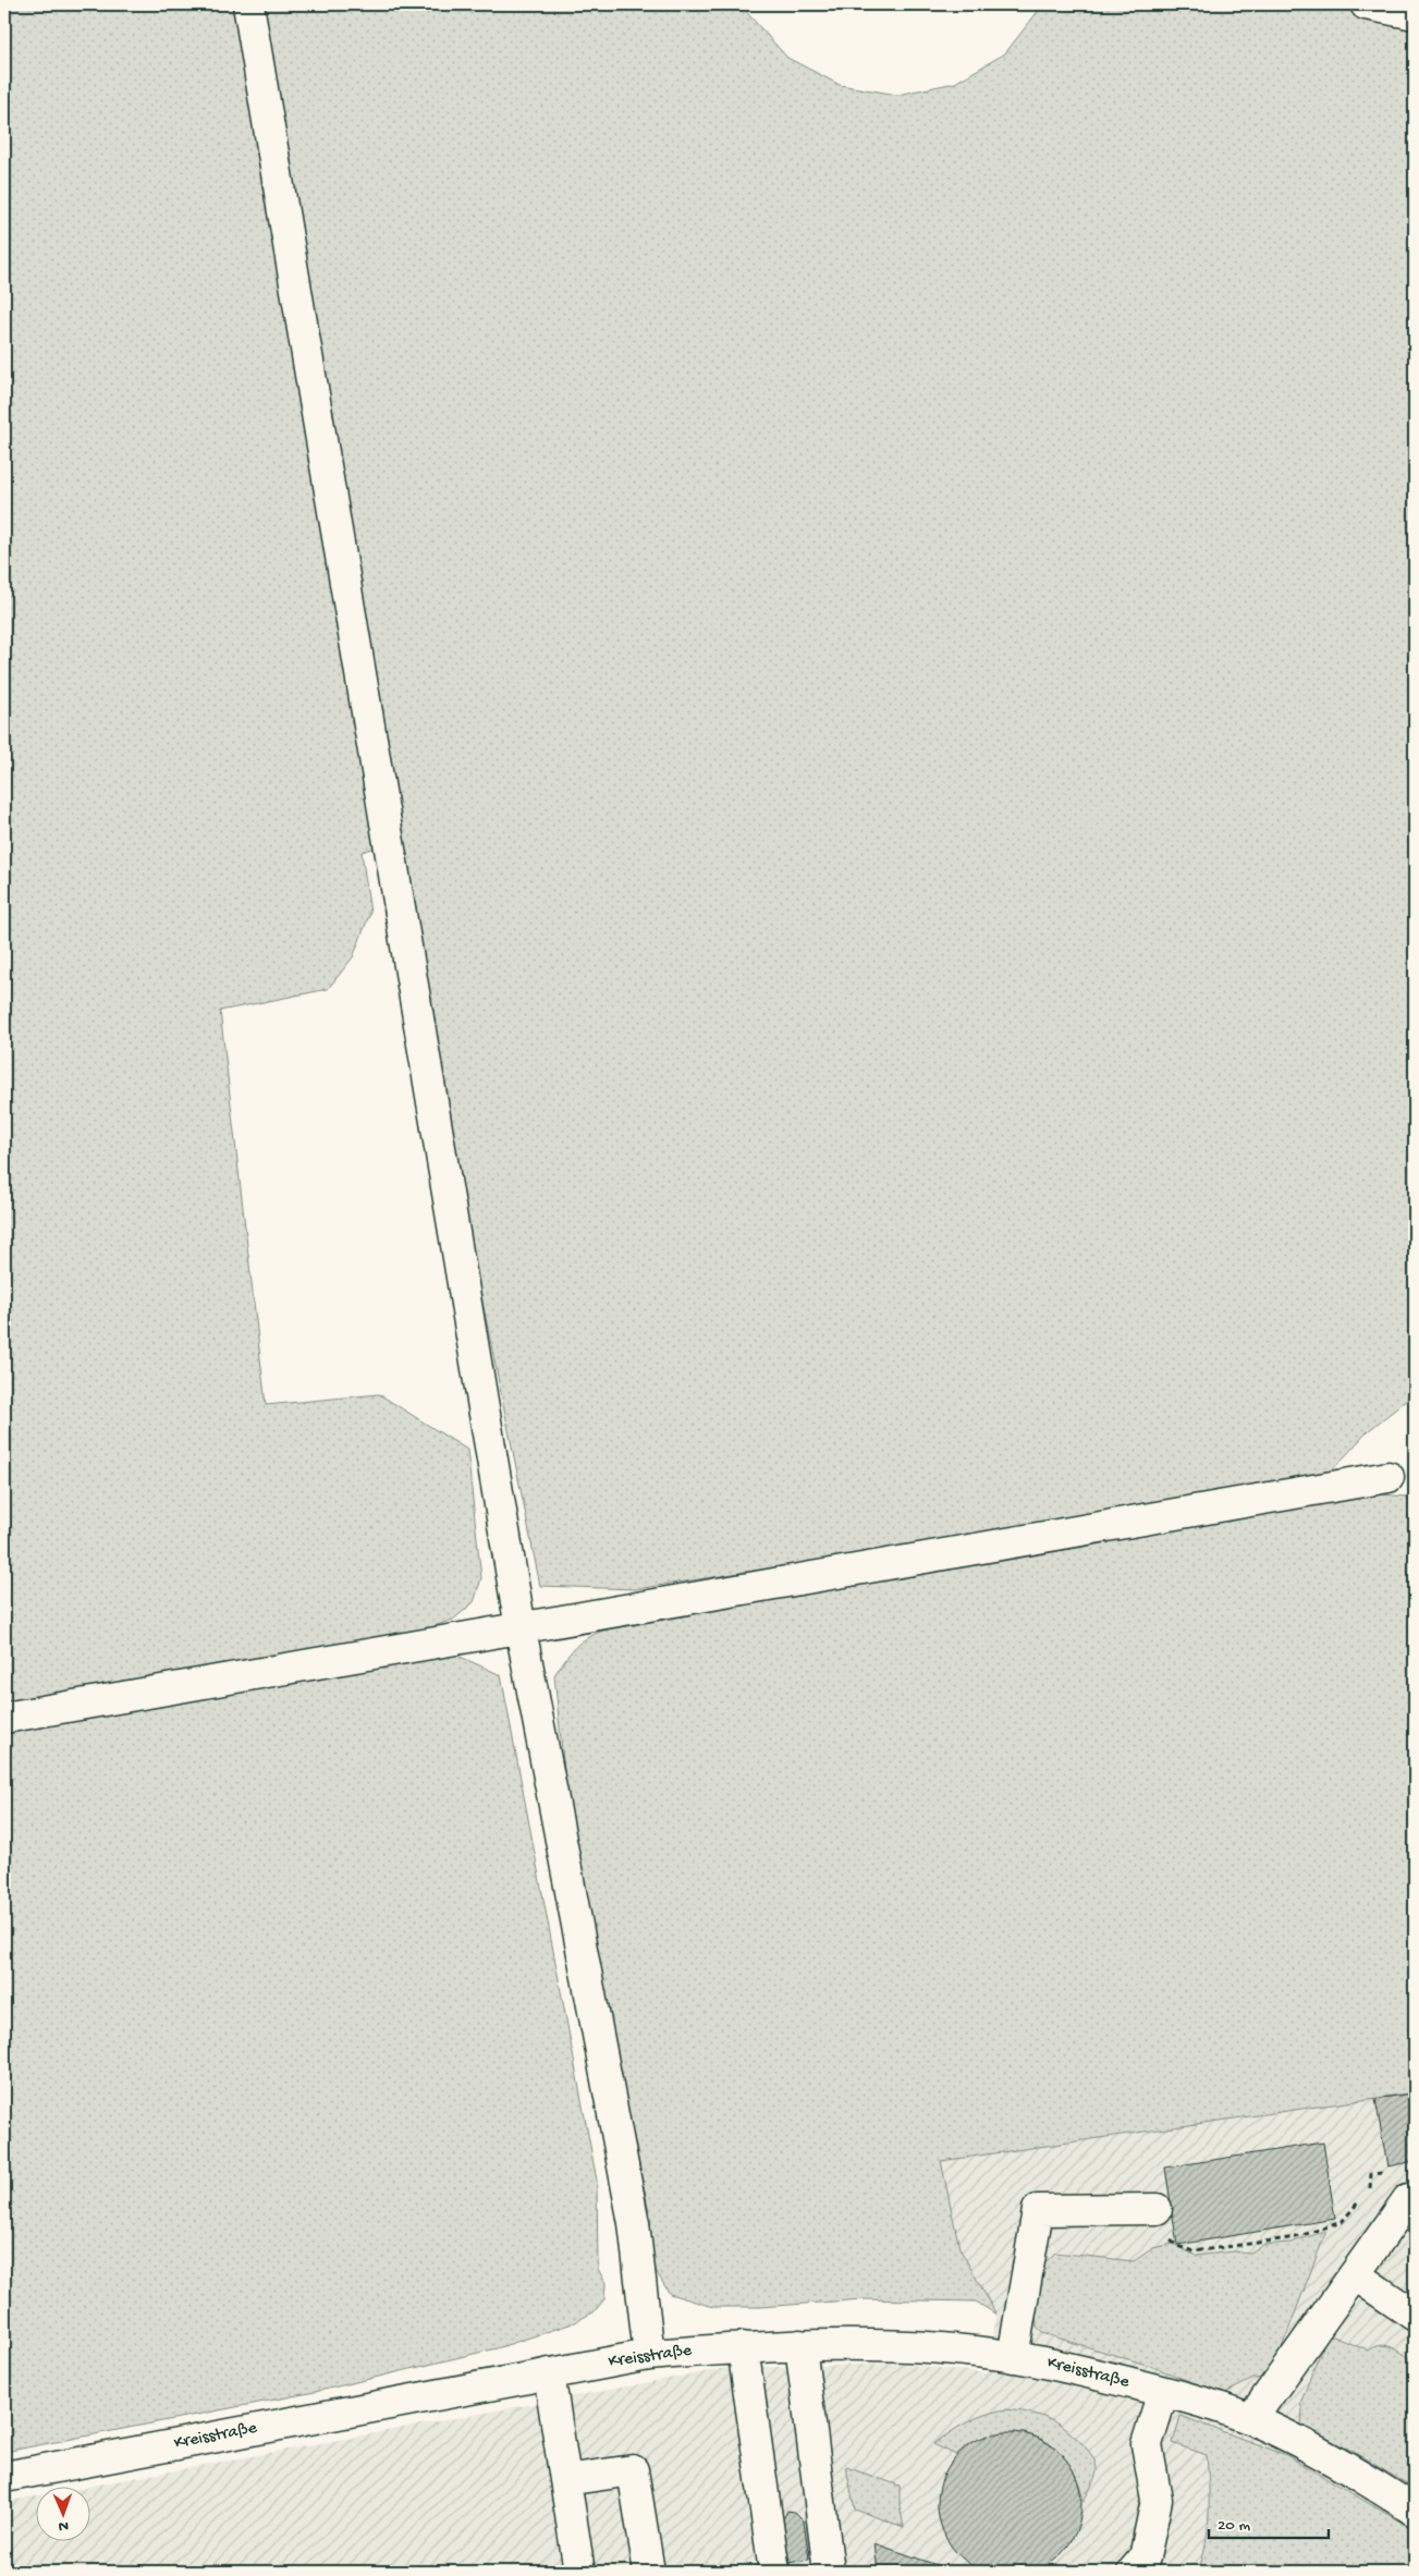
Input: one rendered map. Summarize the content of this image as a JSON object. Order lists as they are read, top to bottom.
{
  "streets": {
    "street": ["Kreisstraße"]
  },
  "scale_bar": "20 m",
  "north": "bottom"
}
